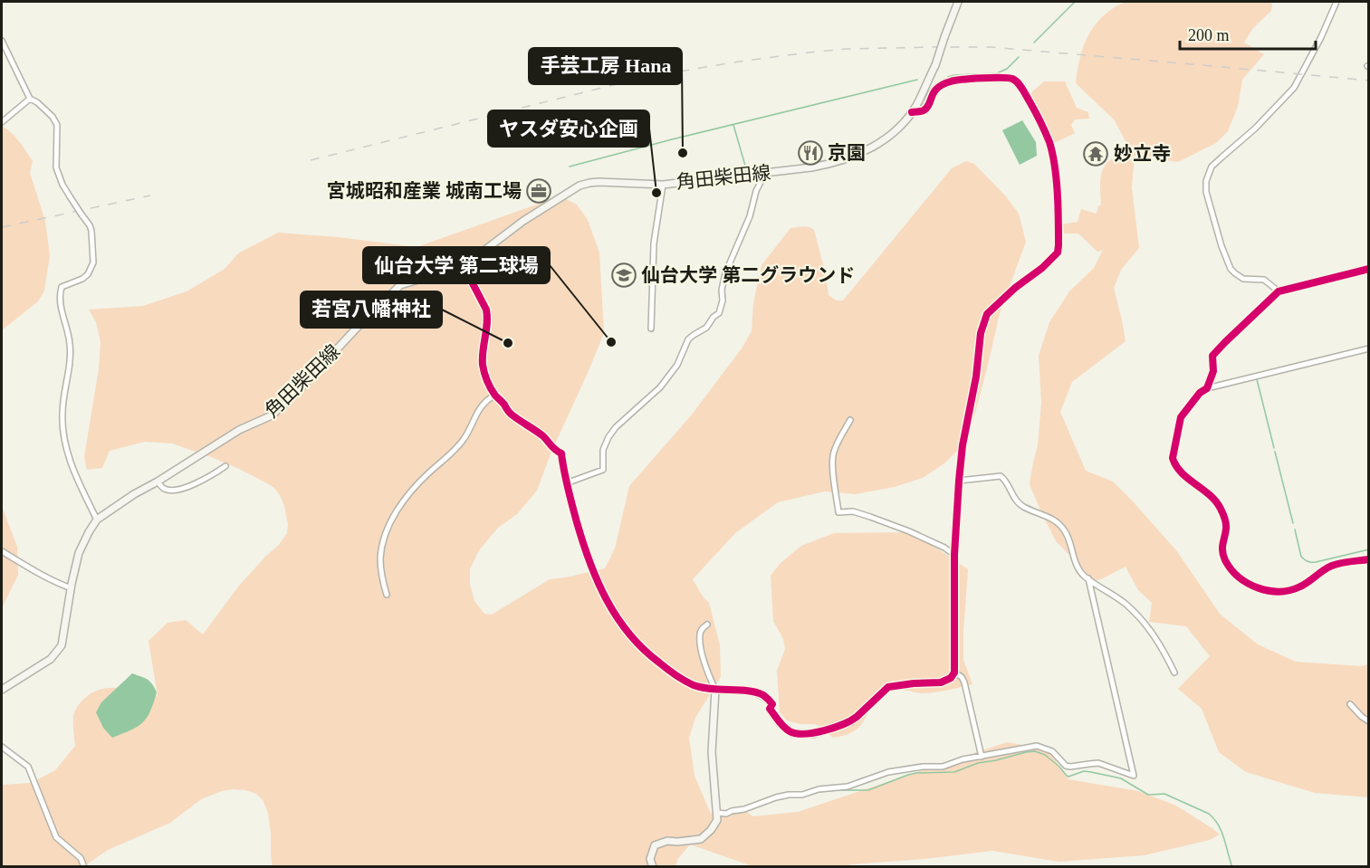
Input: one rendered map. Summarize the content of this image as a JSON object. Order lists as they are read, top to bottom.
{
  "streets": {
    "main road": ["角田柴田線"]
  },
  "places": {
    "other": [
      "手芸工房 Hana",
      "ヤスダ安心企画",
      "仙台大学 第二球場",
      "若宮八幡神社"
    ],
    "restaurant": ["京園"],
    "temple": ["妙立寺"],
    "office": ["宮城昭和産業 城南工場"],
    "school or university": ["仙台大学 第二グラウンド"]
  },
  "scale_bar": "200 m"
}
